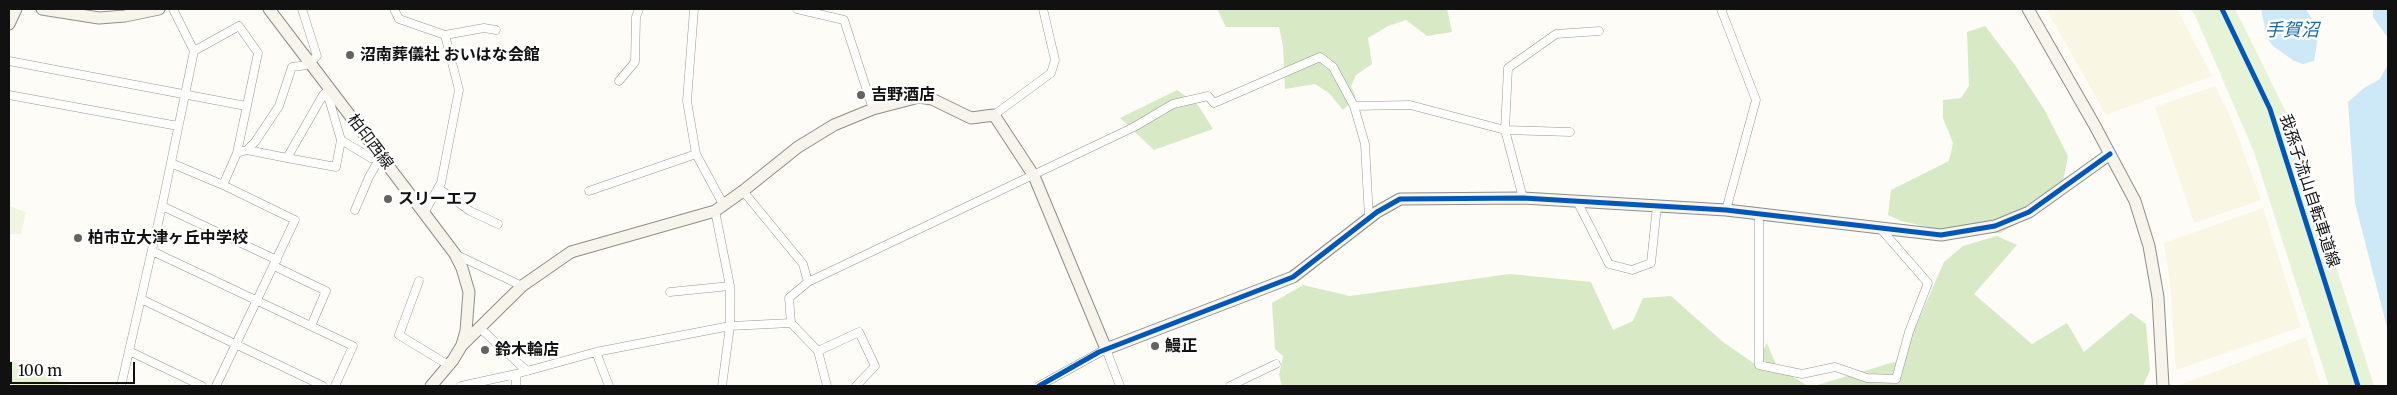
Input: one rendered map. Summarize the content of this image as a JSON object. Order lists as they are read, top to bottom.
{
  "streets": {
    "street": ["柏印西線"],
    "cycle path": ["我孫子流山自転車道線"]
  },
  "water": ["手賀沼"],
  "places": [
    "沼南葬儀社 おいはな会館",
    "吉野酒店",
    "スリーエフ",
    "柏市立大津ヶ丘中学校",
    "鰻正",
    "鈴木輪店"
  ],
  "scale_bar": "100 m"
}
